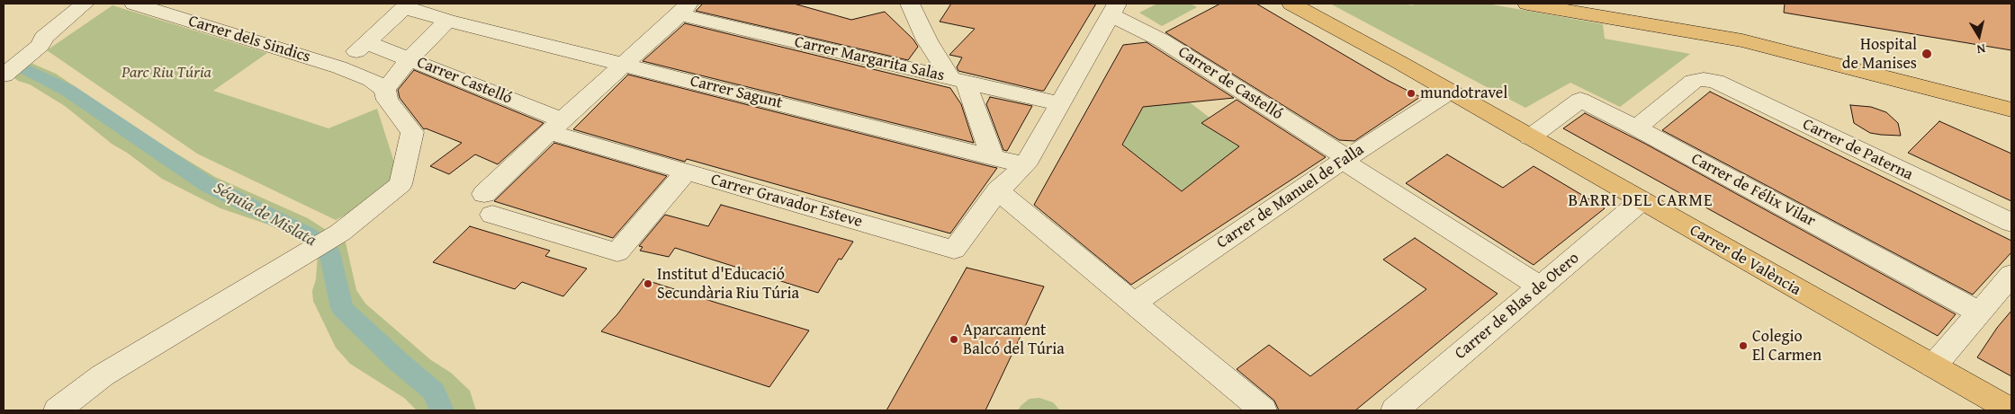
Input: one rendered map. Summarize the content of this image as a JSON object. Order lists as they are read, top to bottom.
{
  "streets": {
    "main road": ["Carrer de València"],
    "street": [
      "Carrer dels Sindics",
      "Carrer Margarita Salas",
      "Carrer Castelló",
      "Carrer de Castelló",
      "Carrer Sagunt",
      "Carrer de Paterna",
      "Carrer de Félix Vilar",
      "Carrer de Manuel de Falla",
      "Carrer Gravador Esteve",
      "Carrer de Blas de Otero"
    ]
  },
  "crossings": [
    ["Carrer Margarita Salas", "Carrer Gravador Esteve"],
    ["Carrer Castelló", "Carrer Gravador Esteve"],
    ["Carrer de Castelló", "Carrer de Manuel de Falla"],
    ["Carrer de Castelló", "Carrer Gravador Esteve"],
    ["Carrer de Castelló", "Carrer de Blas de Otero"],
    ["Carrer Sagunt", "Carrer Gravador Esteve"],
    ["Carrer de Paterna", "Carrer de Félix Vilar"],
    ["Carrer de Félix Vilar", "Carrer de València"],
    ["Carrer de Manuel de Falla", "Carrer de València"],
    ["Carrer de València", "Carrer de Blas de Otero"]
  ],
  "districts": ["BARRI DEL CARME"],
  "water": ["Séquia de Mislata"],
  "parks": ["Parc Riu Túria"],
  "places": [
    "Hospital de Manises",
    "mundotravel",
    "Institut d'Educació Secundària Riu Túria",
    "Aparcament Balcó del Túria",
    "Colegio El Carmen"
  ],
  "north": "bottom"
}
